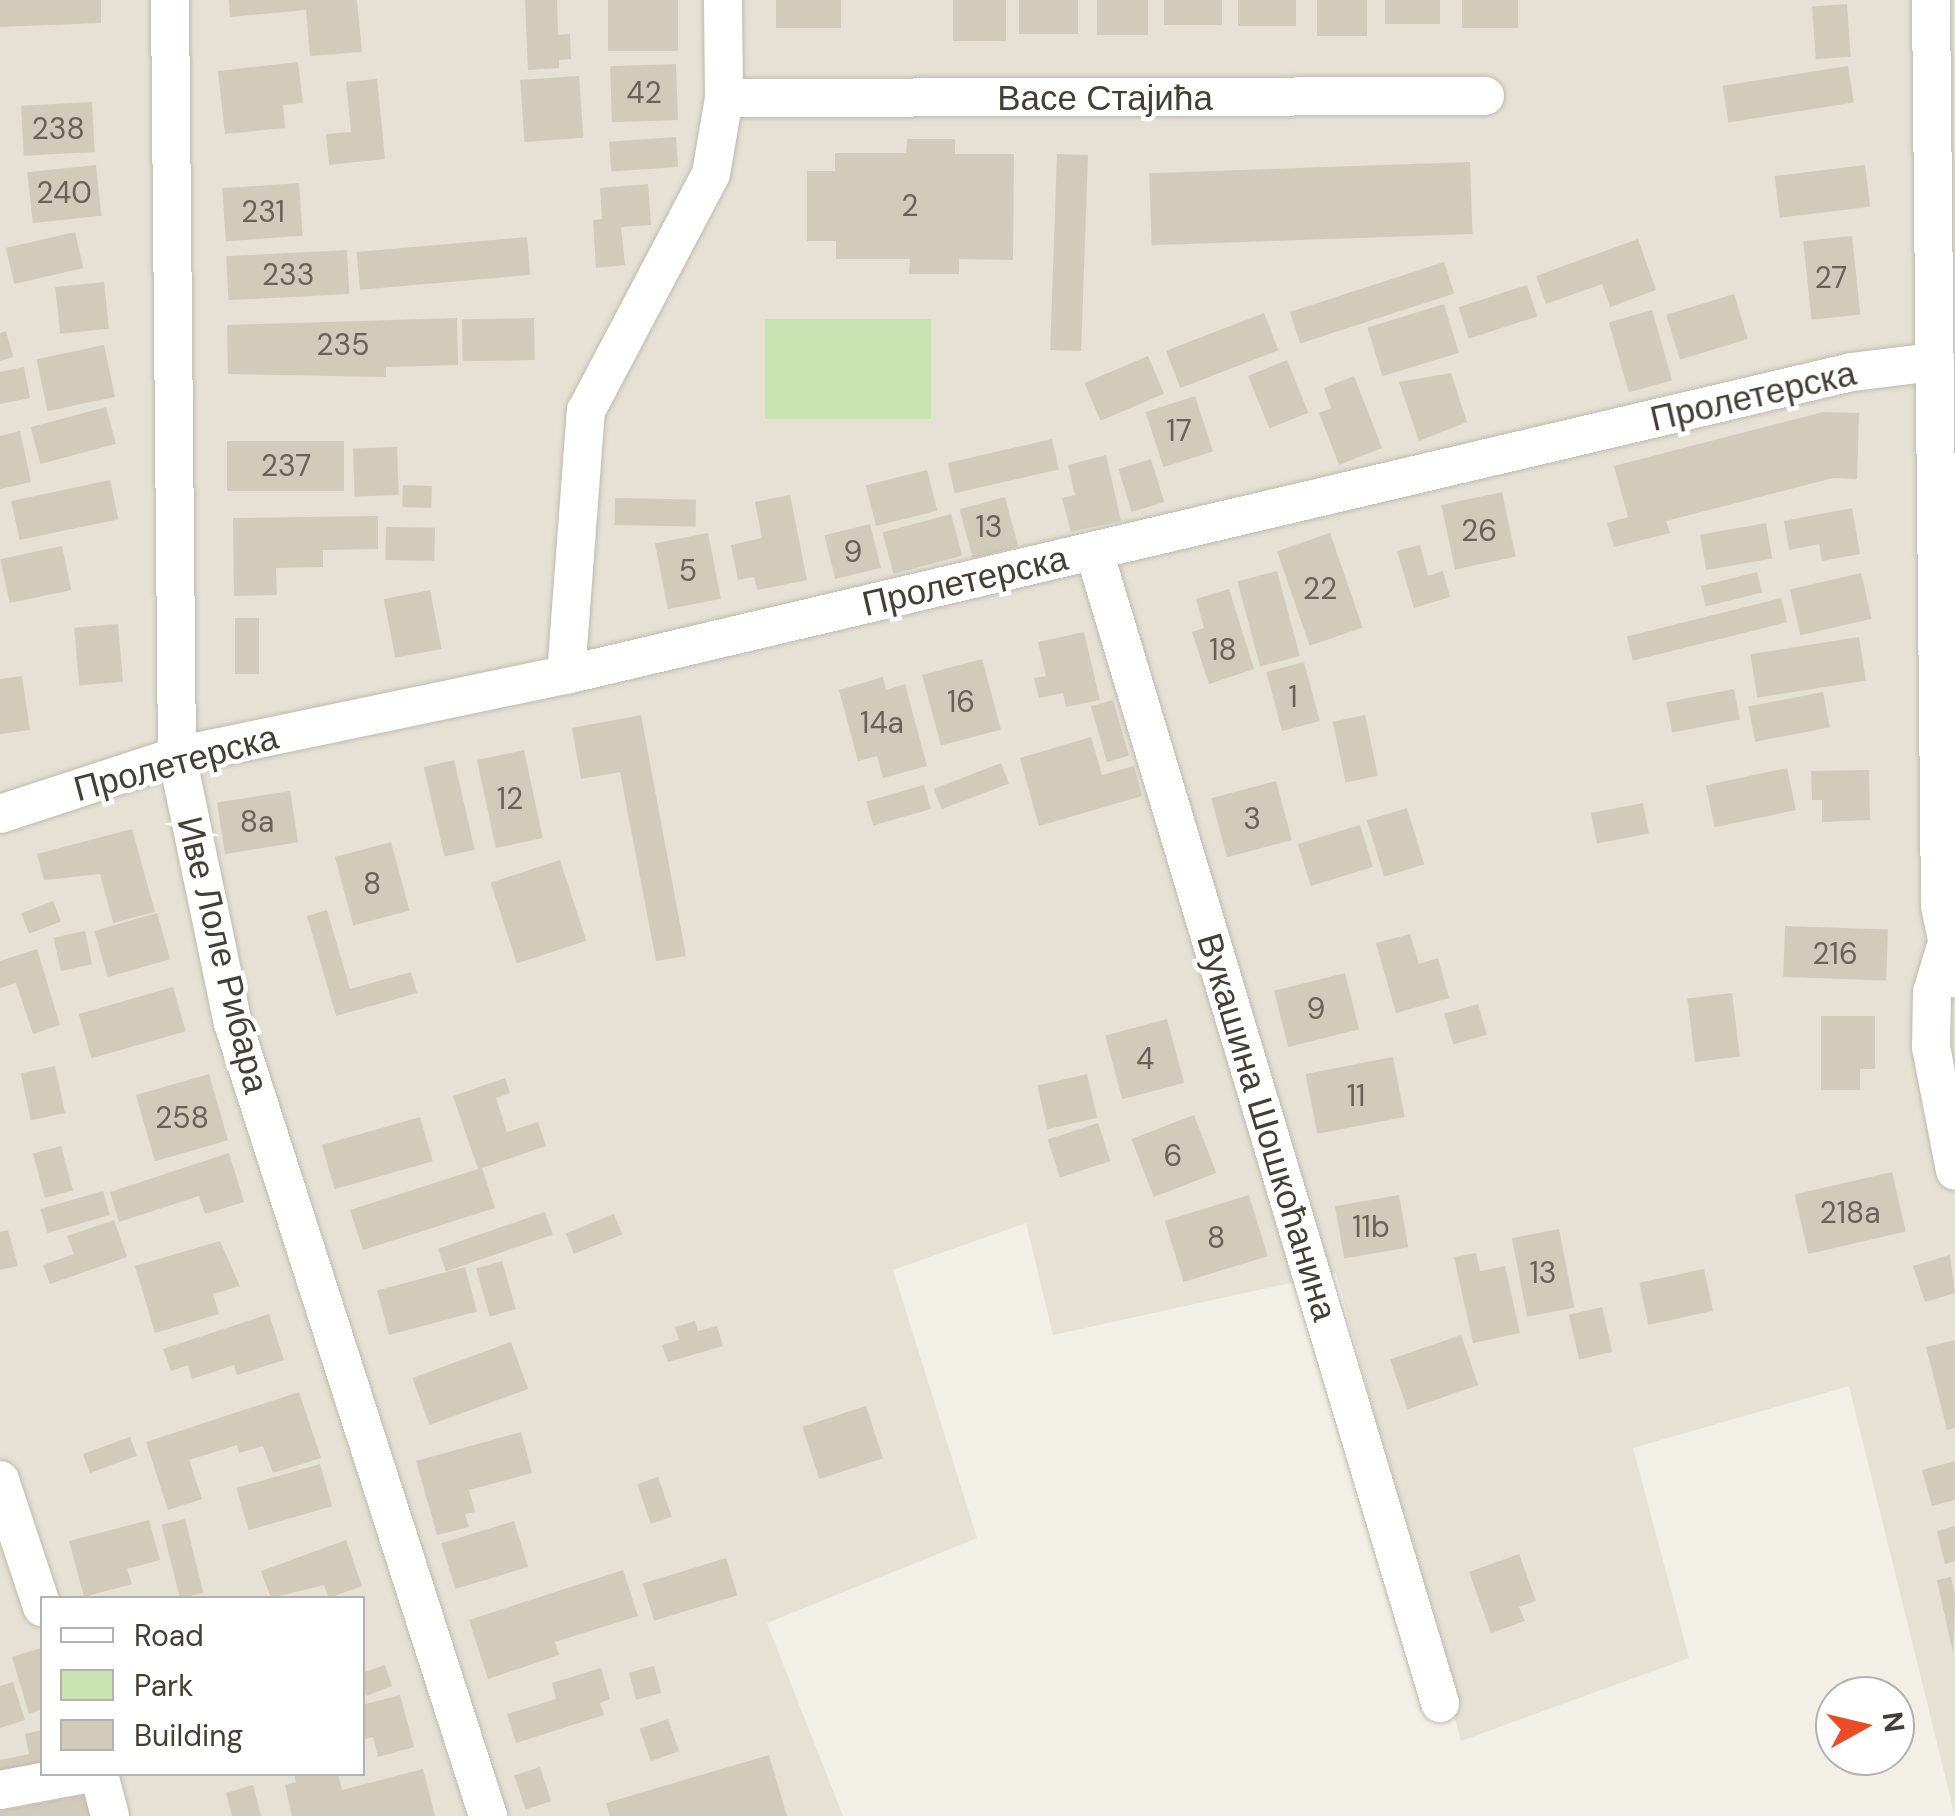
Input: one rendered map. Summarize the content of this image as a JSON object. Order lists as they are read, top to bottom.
{
  "streets": {
    "street": [
      "Васе Стајића",
      "Пролетерска",
      "Иве Лоле Рибара",
      "Вукашина Шошкоћанина"
    ]
  },
  "crossings": [
    ["Пролетерска", "Иве Лоле Рибара"],
    ["Пролетерска", "Вукашина Шошкоћанина"]
  ],
  "house_numbers": [
    "42",
    "238",
    "240",
    "2",
    "231",
    "233",
    "27",
    "235",
    "17",
    "237",
    "13",
    "26",
    "9",
    "5",
    "22",
    "18",
    "1",
    "16",
    "14a",
    "12",
    "3",
    "8a",
    "8",
    "216",
    "9",
    "4",
    "11",
    "258",
    "6",
    "218a",
    "11b",
    "8",
    "13"
  ],
  "legend": ["Road", "Park", "Building"],
  "north": "right"
}
